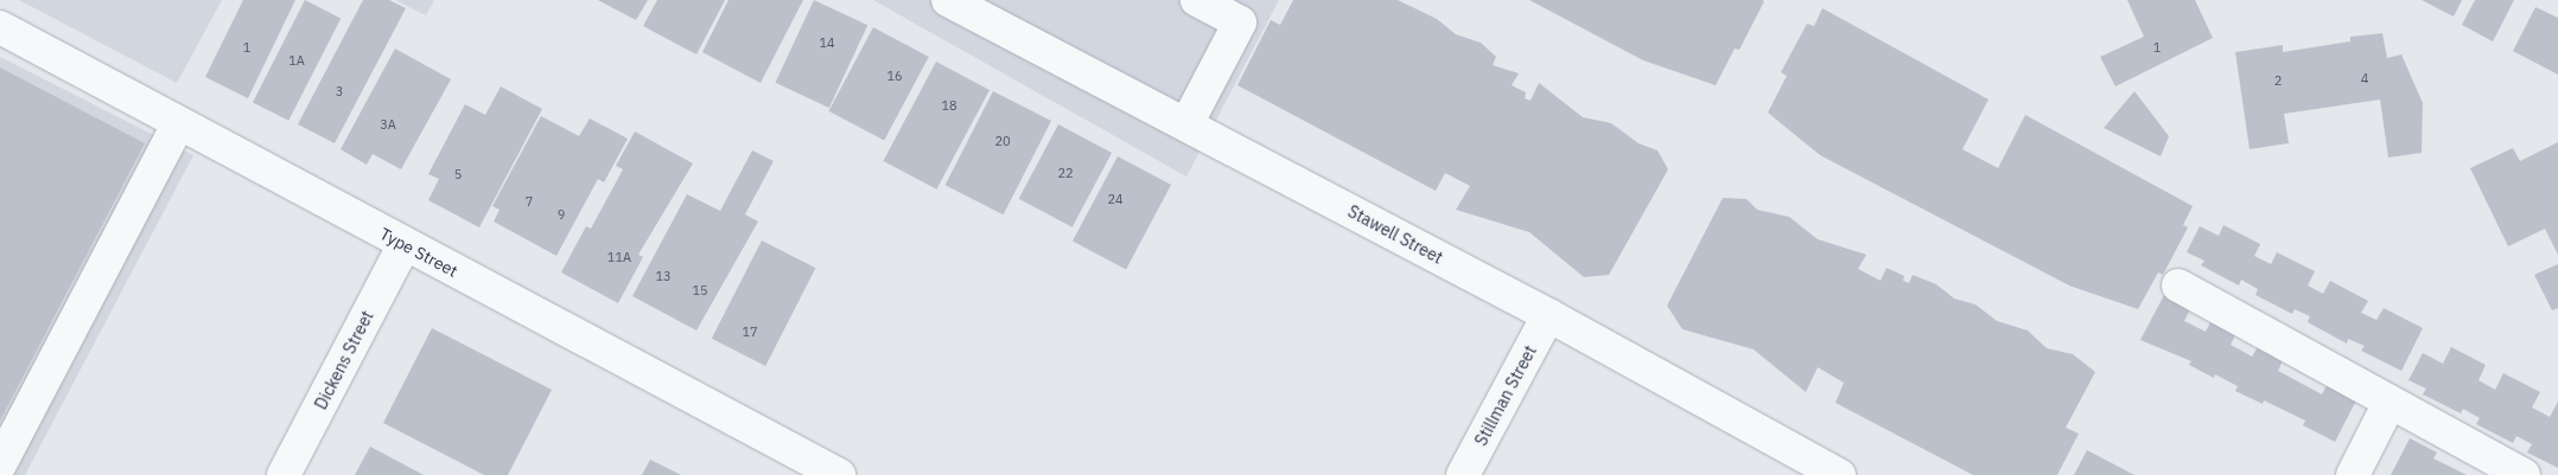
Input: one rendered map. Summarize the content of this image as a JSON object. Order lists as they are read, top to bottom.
{
  "streets": {
    "street": [
      "Stawell Street",
      "Type Street",
      "Dickens Street",
      "Stillman Street"
    ]
  },
  "crossings": [
    ["Stawell Street", "Stillman Street"],
    ["Type Street", "Dickens Street"]
  ],
  "house_numbers": [
    "14",
    "1",
    "1",
    "1A",
    "16",
    "4",
    "2",
    "3",
    "18",
    "3A",
    "20",
    "22",
    "5",
    "24",
    "7",
    "9",
    "11A",
    "13",
    "15",
    "17"
  ]
}
